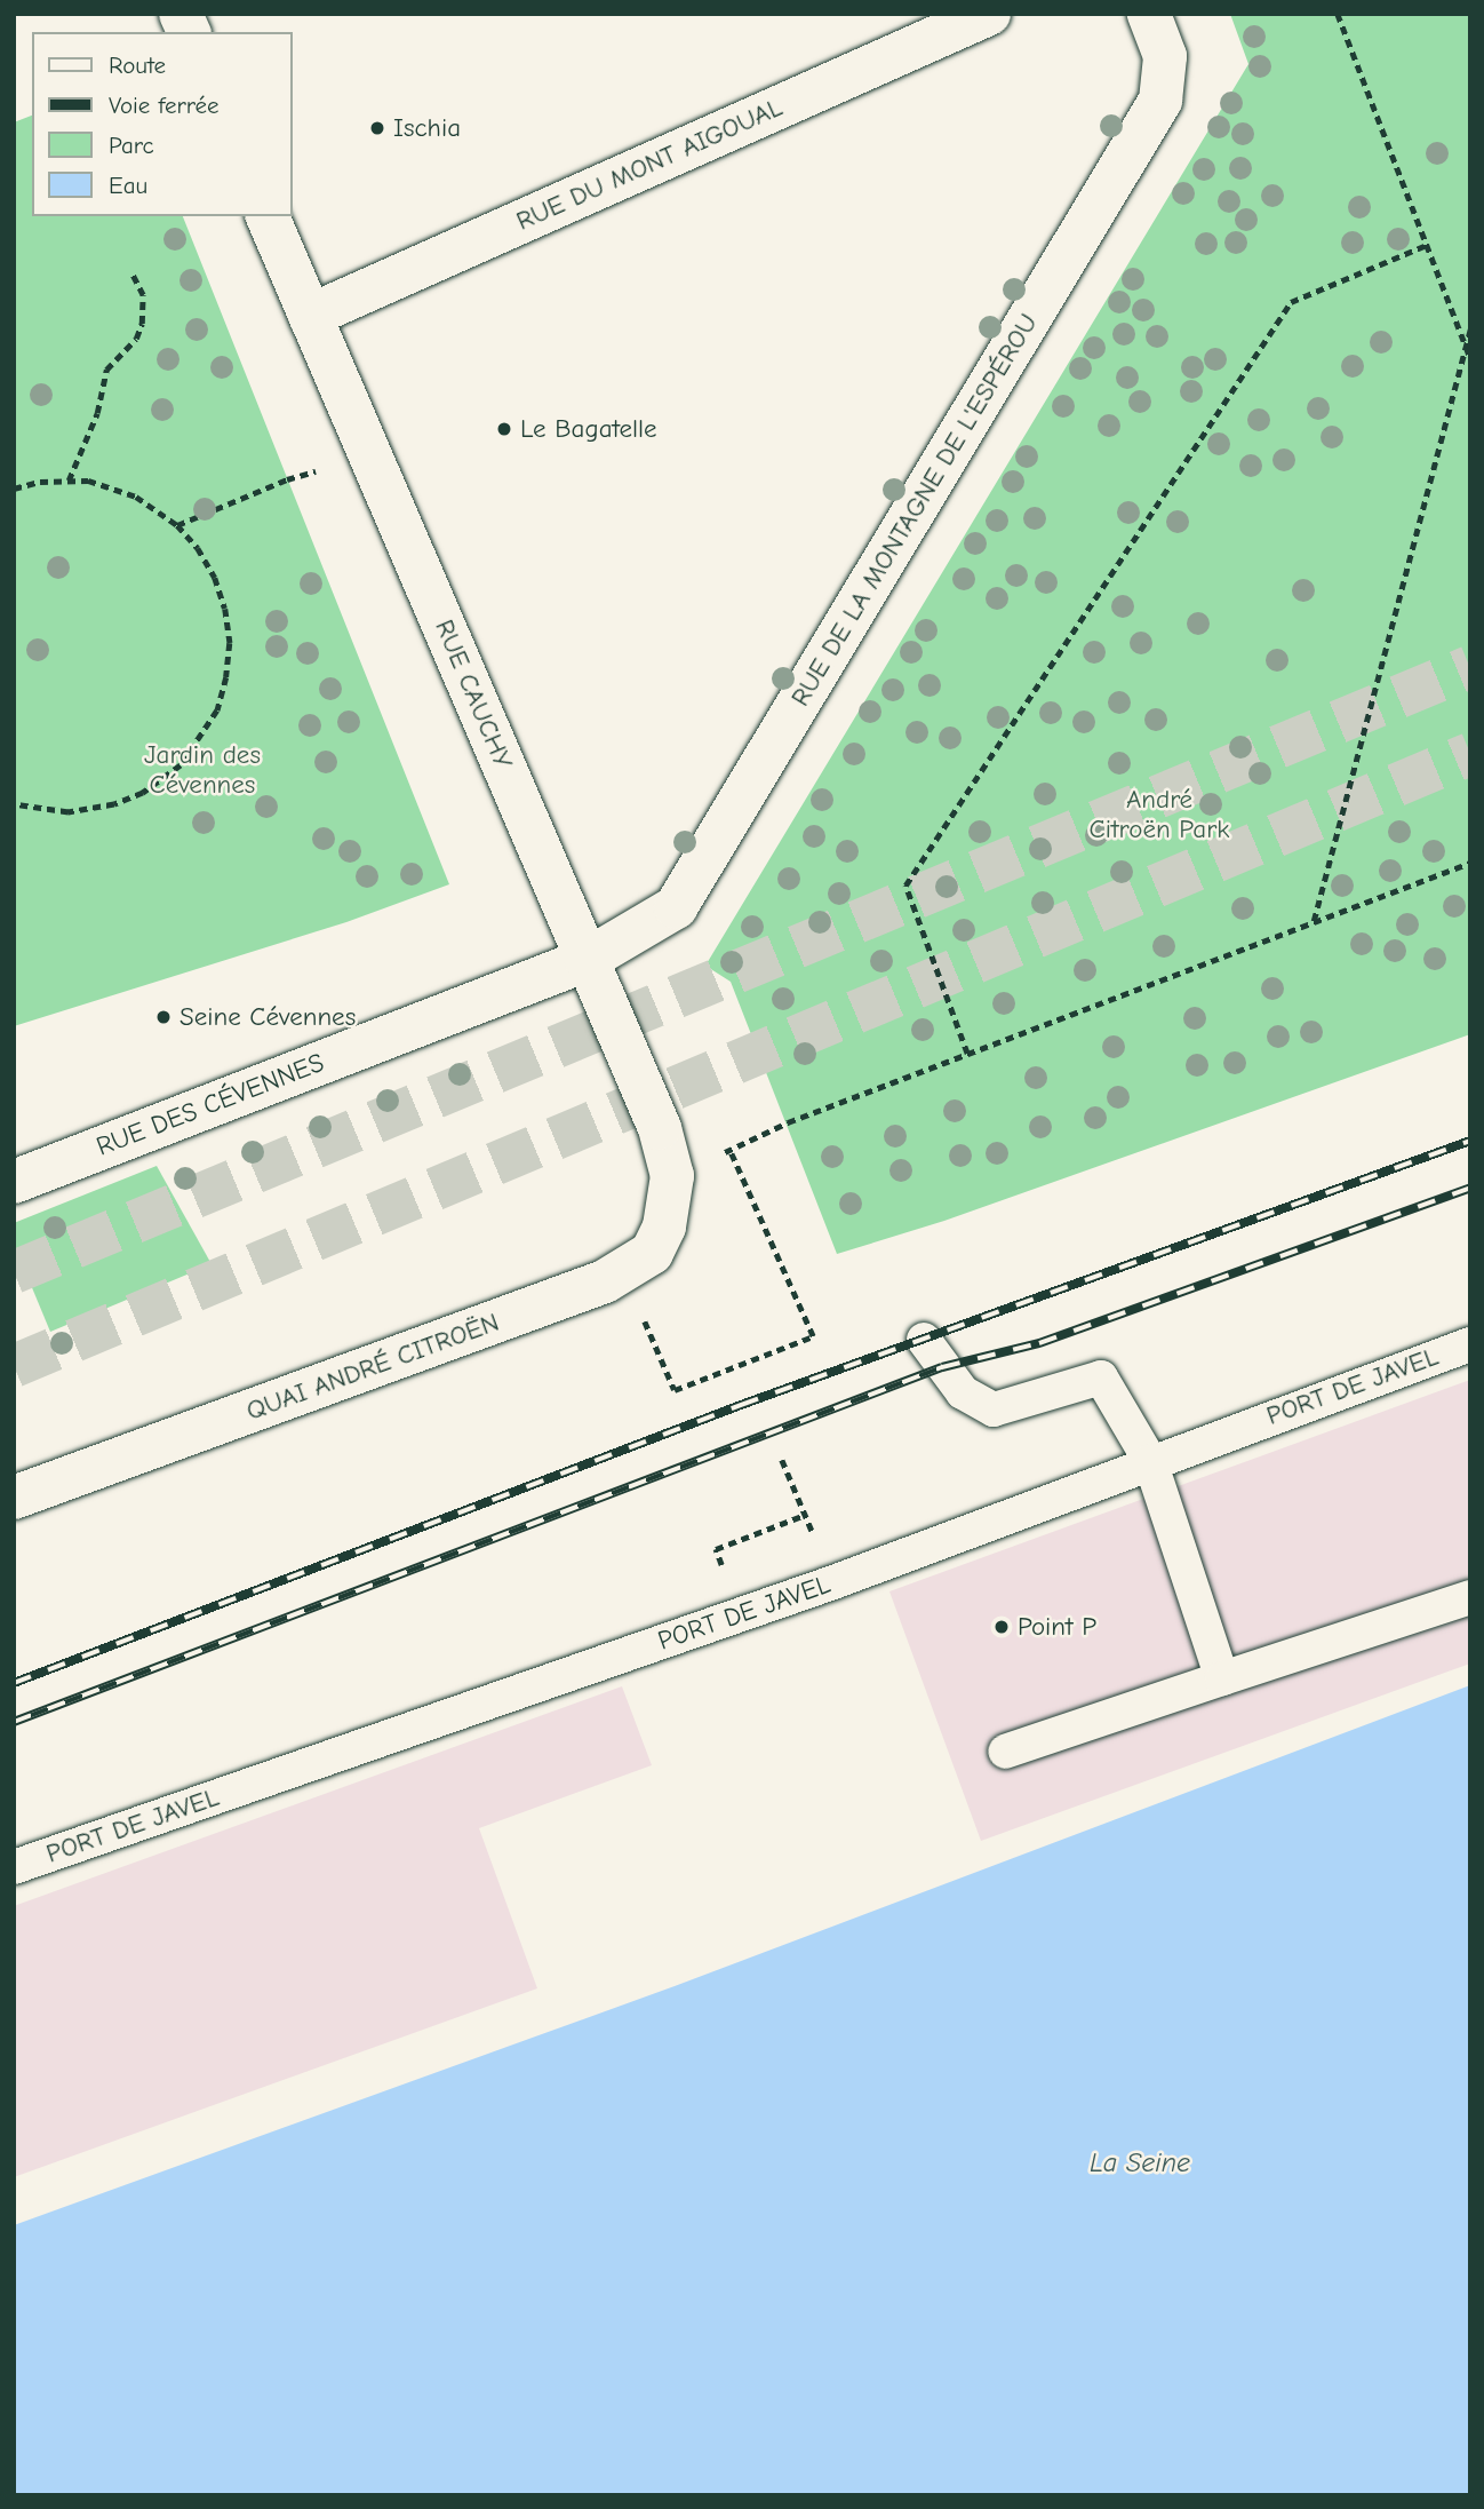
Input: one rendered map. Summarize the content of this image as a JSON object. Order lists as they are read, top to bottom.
{
  "streets": {
    "street": [
      "RUE DU MONT AIGOUAL",
      "RUE DE LA MONTAGNE DE L'ESPÉROU",
      "RUE CAUCHY",
      "RUE DES CÉVENNES",
      "QUAI ANDRÉ CITROËN"
    ],
    "lane": ["PORT DE JAVEL"]
  },
  "crossings": [
    ["RUE DU MONT AIGOUAL", "RUE CAUCHY"],
    ["RUE DE LA MONTAGNE DE L'ESPÉROU", "RUE CAUCHY"],
    ["RUE DE LA MONTAGNE DE L'ESPÉROU", "RUE DES CÉVENNES"],
    ["RUE CAUCHY", "RUE DES CÉVENNES"],
    ["RUE CAUCHY", "QUAI ANDRÉ CITROËN"]
  ],
  "water": ["La Seine"],
  "parks": ["Jardin des Cévennes", "André Citroën Park"],
  "places": [
    "Ischia",
    "Le Bagatelle",
    "Seine Cévennes",
    "Point P"
  ],
  "legend": [
    "Route",
    "Voie ferrée",
    "Parc",
    "Eau"
  ]
}
